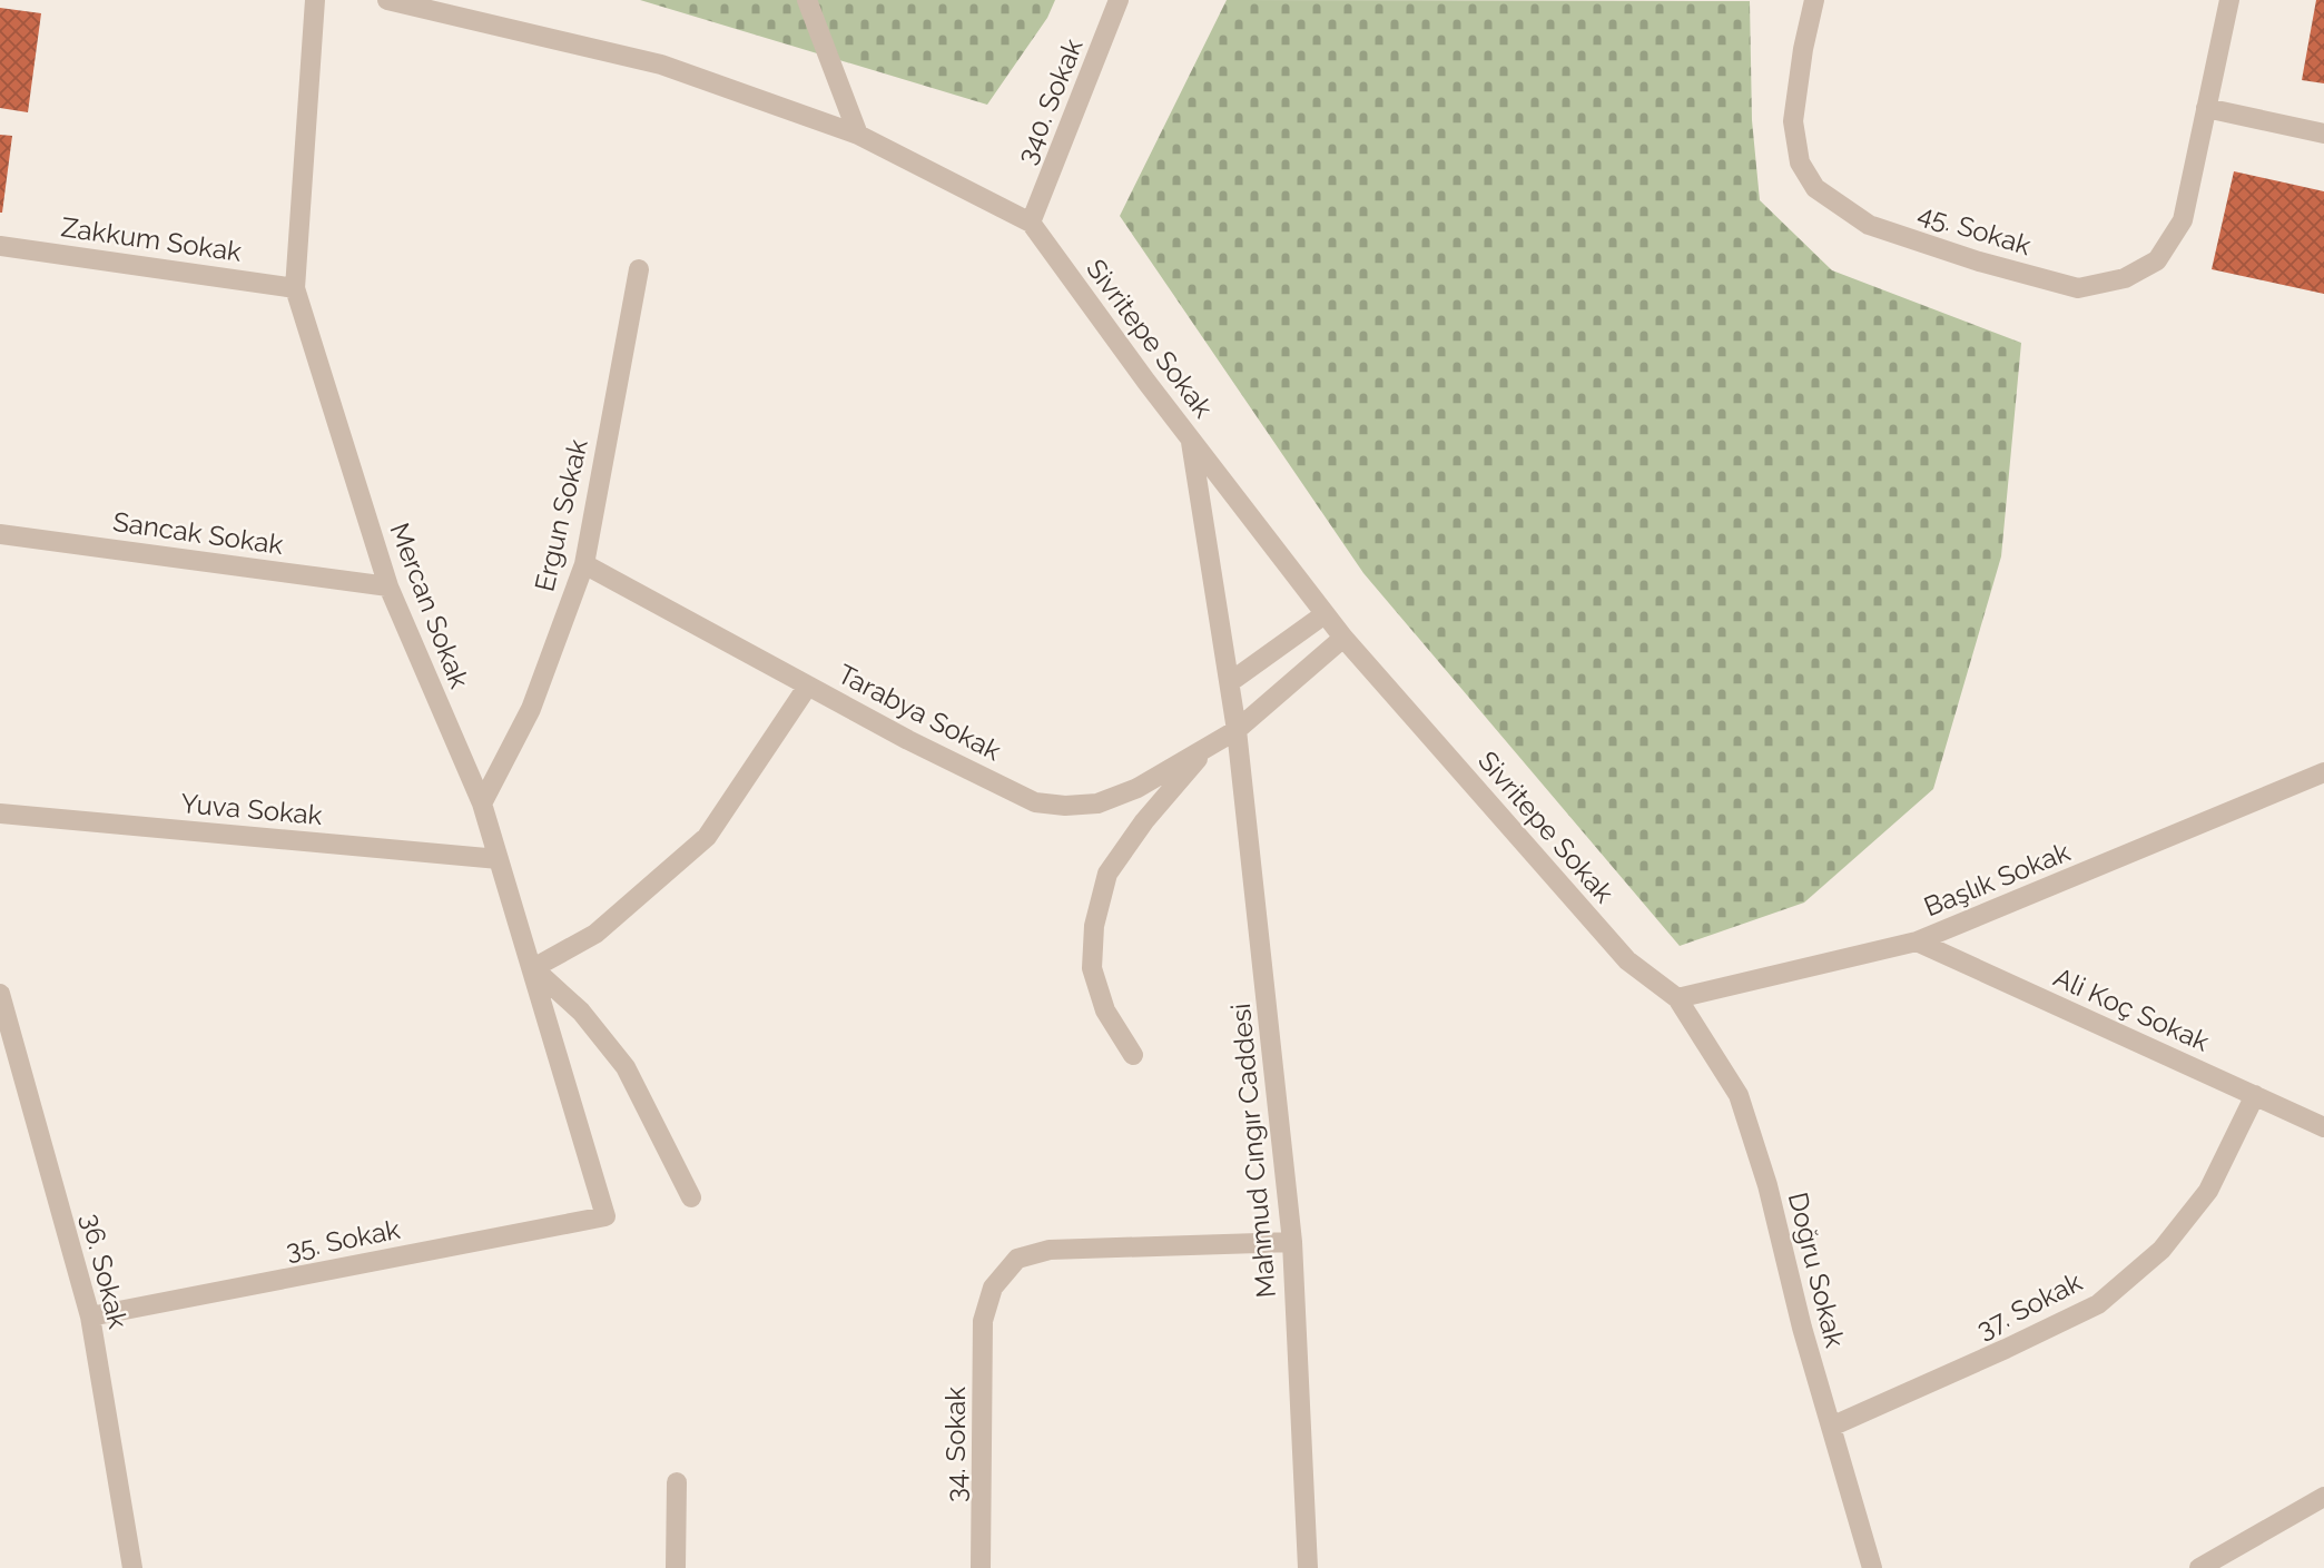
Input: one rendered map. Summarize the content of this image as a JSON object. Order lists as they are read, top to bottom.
{
  "streets": {
    "street": [
      "340. Sokak",
      "45. Sokak",
      "Zakkum Sokak",
      "Sivritepe Sokak",
      "Ergun Sokak",
      "Sancak Sokak",
      "Mercan Sokak",
      "Tarabya Sokak",
      "Yuva Sokak",
      "Başlık Sokak",
      "Ali Koç Sokak",
      "Mahmud Cıngır Caddesi",
      "35. Sokak",
      "Doğru Sokak",
      "36. Sokak",
      "37. Sokak",
      "34. Sokak"
    ]
  },
  "crossings": [
    ["340. Sokak", "Sivritepe Sokak"],
    ["Zakkum Sokak", "Mercan Sokak"],
    ["Sivritepe Sokak", "Tarabya Sokak"],
    ["Sivritepe Sokak", "Başlık Sokak"],
    ["Sivritepe Sokak", "Mahmud Cıngır Caddesi"],
    ["Sivritepe Sokak", "Doğru Sokak"],
    ["Ergun Sokak", "Mercan Sokak"],
    ["Ergun Sokak", "Tarabya Sokak"],
    ["Sancak Sokak", "Mercan Sokak"],
    ["Mercan Sokak", "Yuva Sokak"],
    ["Mercan Sokak", "35. Sokak"],
    ["Tarabya Sokak", "Mahmud Cıngır Caddesi"],
    ["Başlık Sokak", "Ali Koç Sokak"],
    ["Başlık Sokak", "Doğru Sokak"],
    ["Ali Koç Sokak", "37. Sokak"],
    ["Mahmud Cıngır Caddesi", "34. Sokak"],
    ["35. Sokak", "36. Sokak"],
    ["Doğru Sokak", "37. Sokak"]
  ]
}
